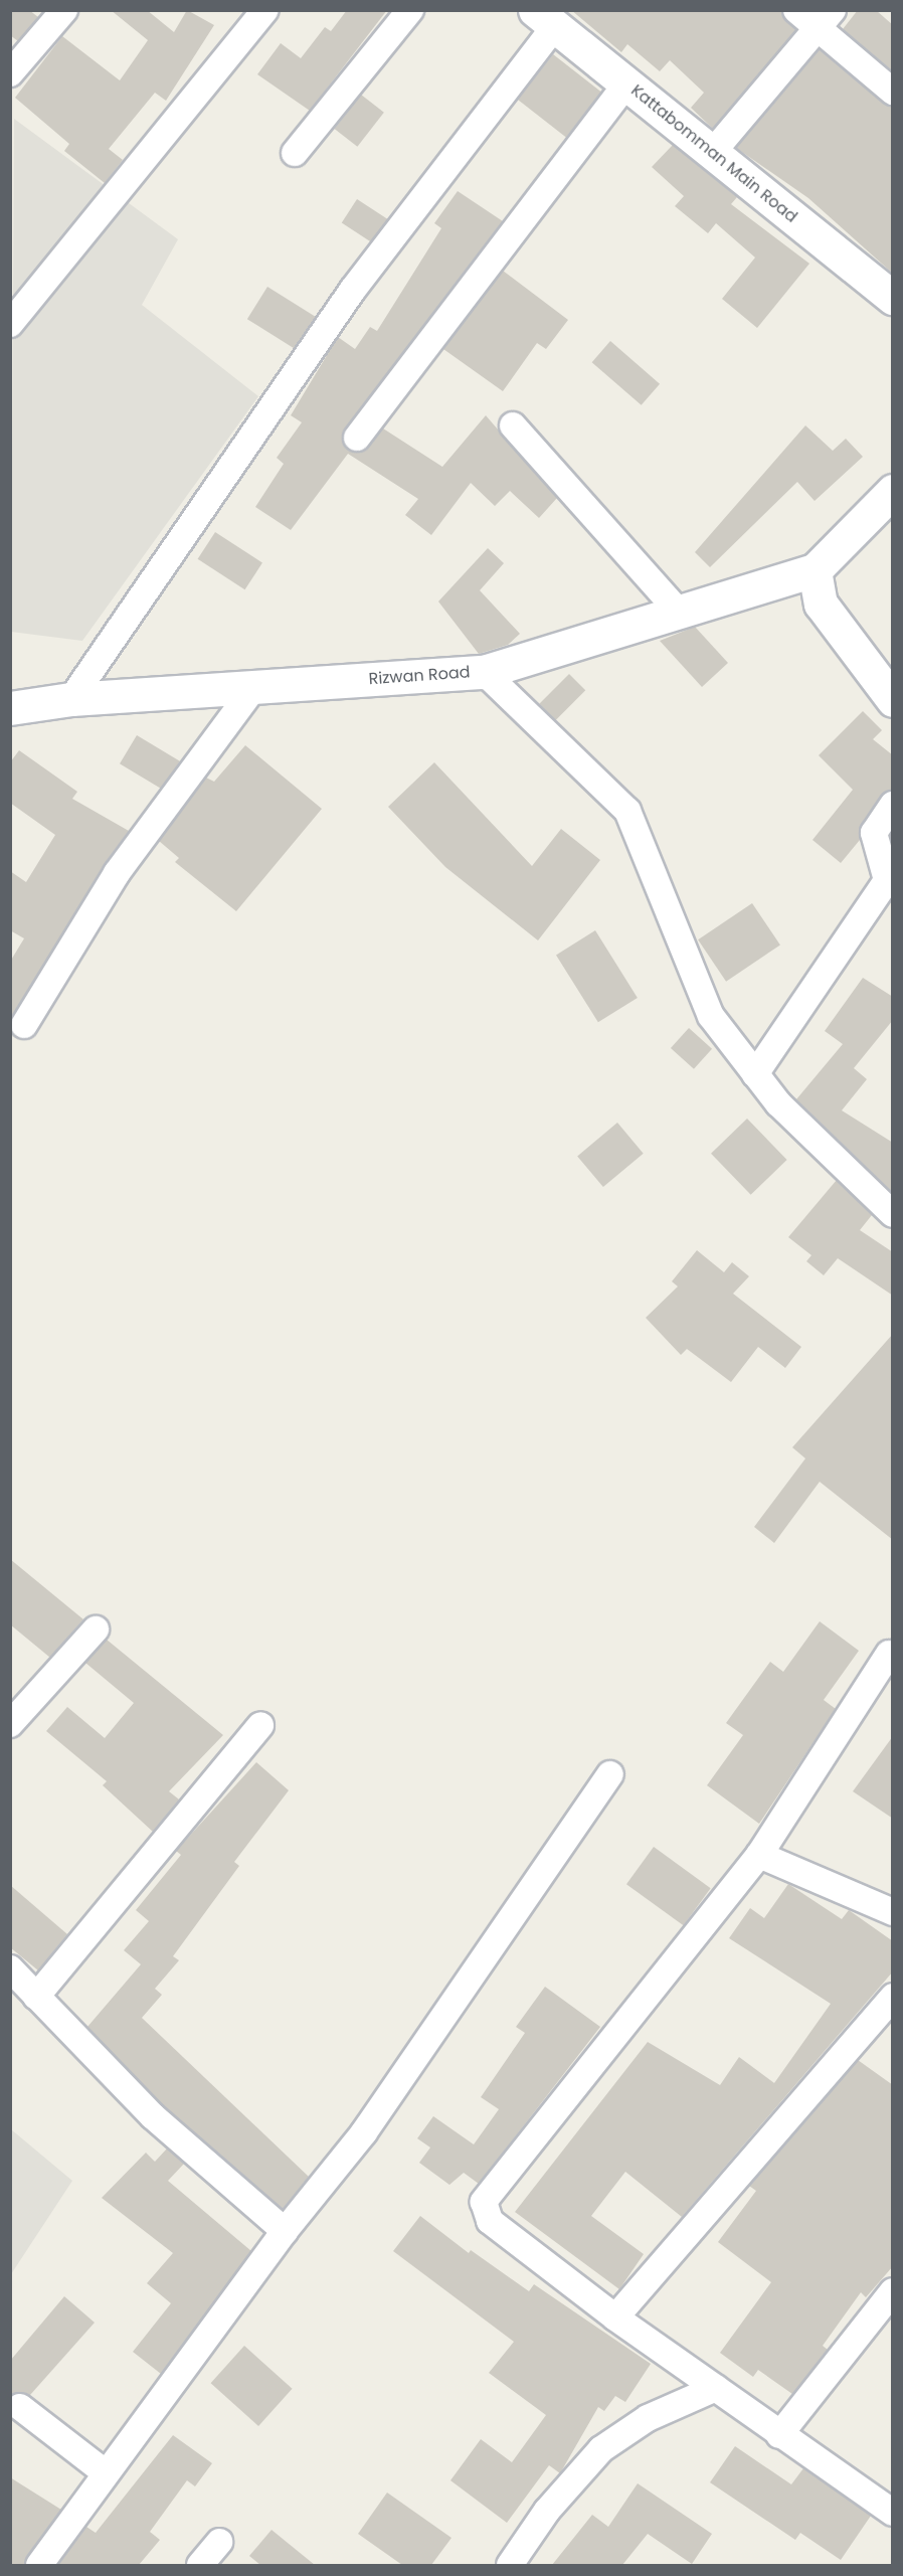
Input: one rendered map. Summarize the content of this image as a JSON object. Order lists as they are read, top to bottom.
{
  "streets": {
    "street": ["Kattabomman Main Road", "Rizwan Road"]
  }
}
